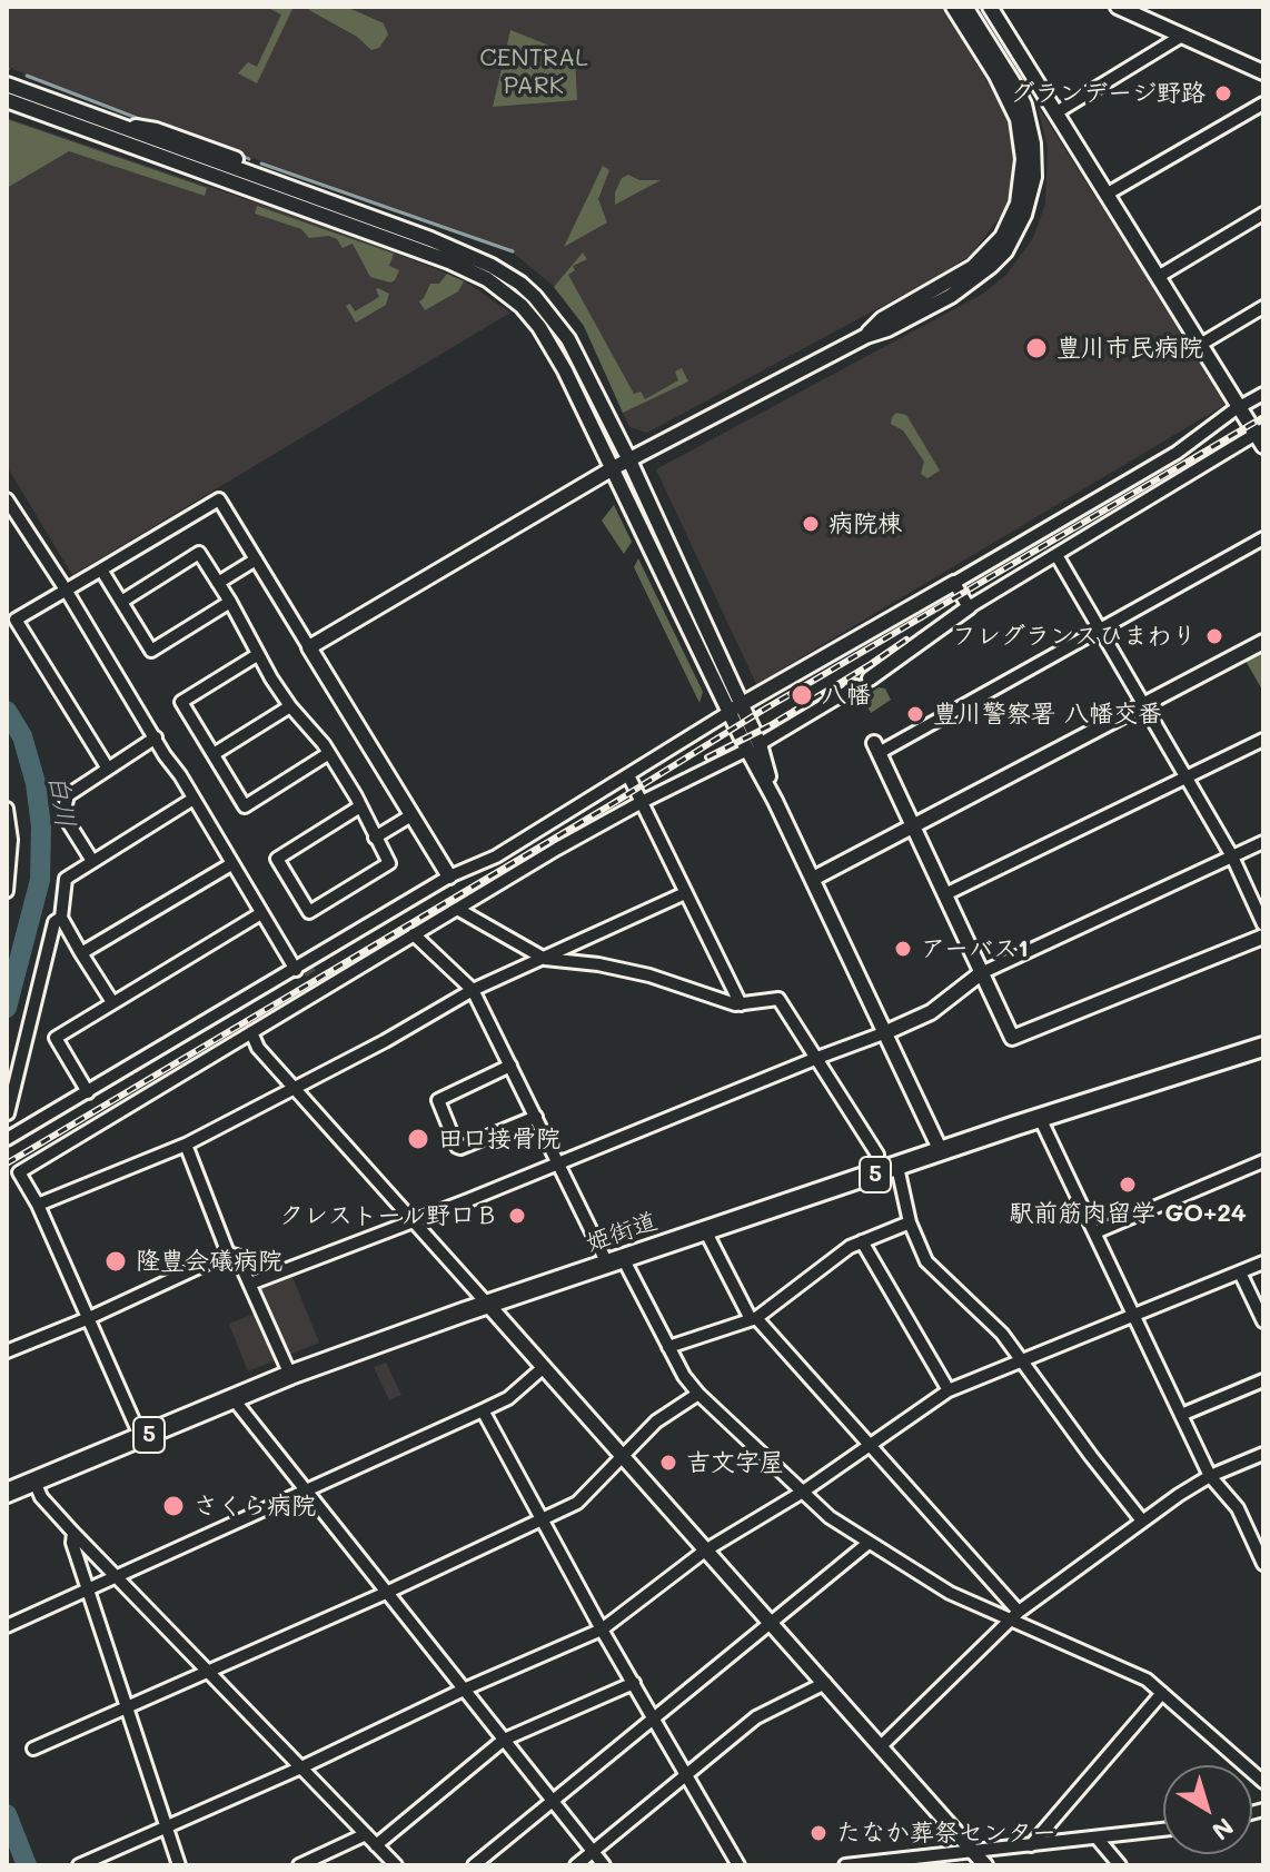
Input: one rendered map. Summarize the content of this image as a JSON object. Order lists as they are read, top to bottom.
{
  "streets": {
    "main road": ["5", "姫街道"]
  },
  "water": ["白川"],
  "parks": ["CENTRAL PARK"],
  "places": [
    "グランデージ野路",
    "豊川市民病院",
    "病院棟",
    "フレグランスひまわり",
    "八幡",
    "豊川警察署 八幡交番",
    "アーバス1",
    "田口接骨院",
    "駅前筋肉留学 GO+24",
    "クレストール野口Ｂ",
    "隆豊会礒病院",
    "吉文字屋",
    "さくら病院",
    "たなか葬祭センター"
  ],
  "north": "bottom right"
}
